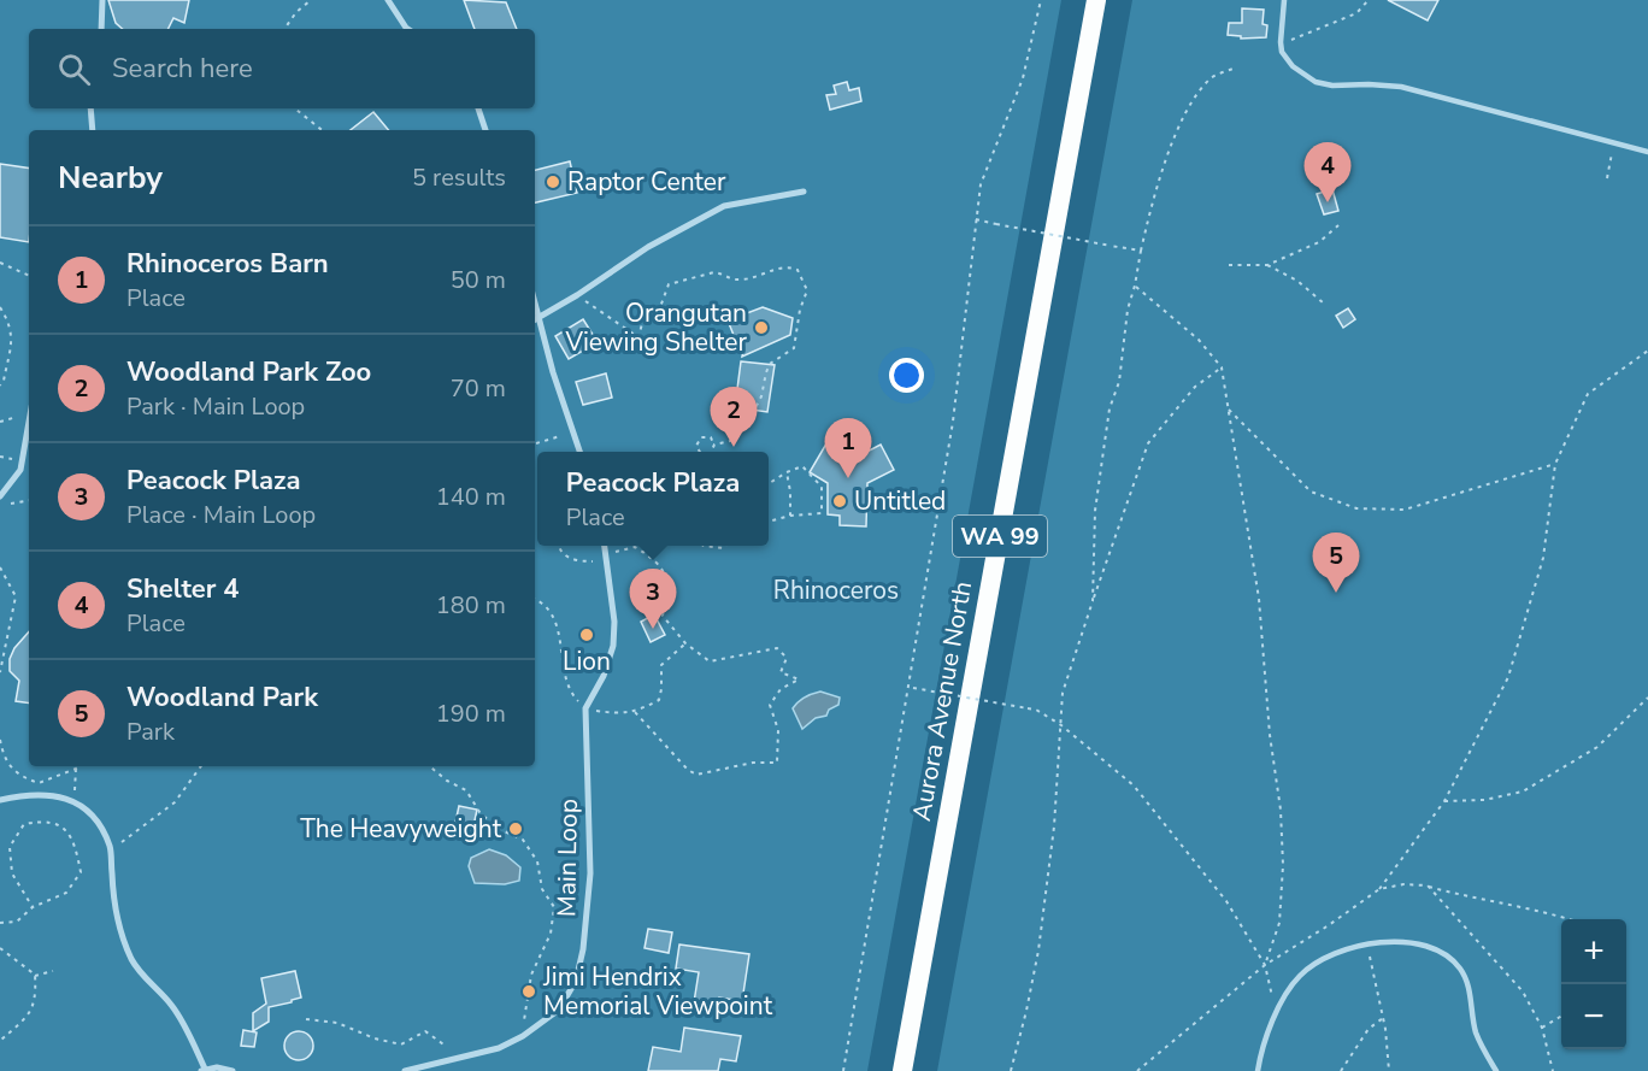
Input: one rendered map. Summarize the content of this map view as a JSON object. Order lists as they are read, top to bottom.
{
  "streets": {
    "highway": ["WA 99", "Aurora Avenue North"],
    "street": ["Main Loop"]
  },
  "parks": ["Rhinoceros"],
  "places": [
    "Raptor Center",
    "Orangutan Viewing Shelter",
    "Untitled",
    "Lion",
    "The Heavyweight",
    "Jimi Hendrix Memorial Viewpoint"
  ],
  "page": {
    "search": "Search here",
    "heading": ["Nearby", "5 results"],
    "pins": [
      "4",
      "2",
      "1",
      "5",
      "3"
    ],
    "list": [
      {
        "mark": "1",
        "name": "Rhinoceros Barn",
        "note": "Place",
        "value": "50 m"
      },
      {
        "mark": "2",
        "name": "Woodland Park Zoo",
        "note": "Park · Main Loop",
        "value": "70 m"
      },
      {
        "mark": "3",
        "name": "Peacock Plaza",
        "note": "Place · Main Loop",
        "value": "140 m"
      },
      {
        "mark": "4",
        "name": "Shelter 4",
        "note": "Place",
        "value": "180 m"
      },
      {
        "mark": "5",
        "name": "Woodland Park",
        "note": "Park",
        "value": "190 m"
      }
    ],
    "popup": ["Peacock Plaza", "Place"],
    "map_buttons": ["+", "−"]
  }
}
